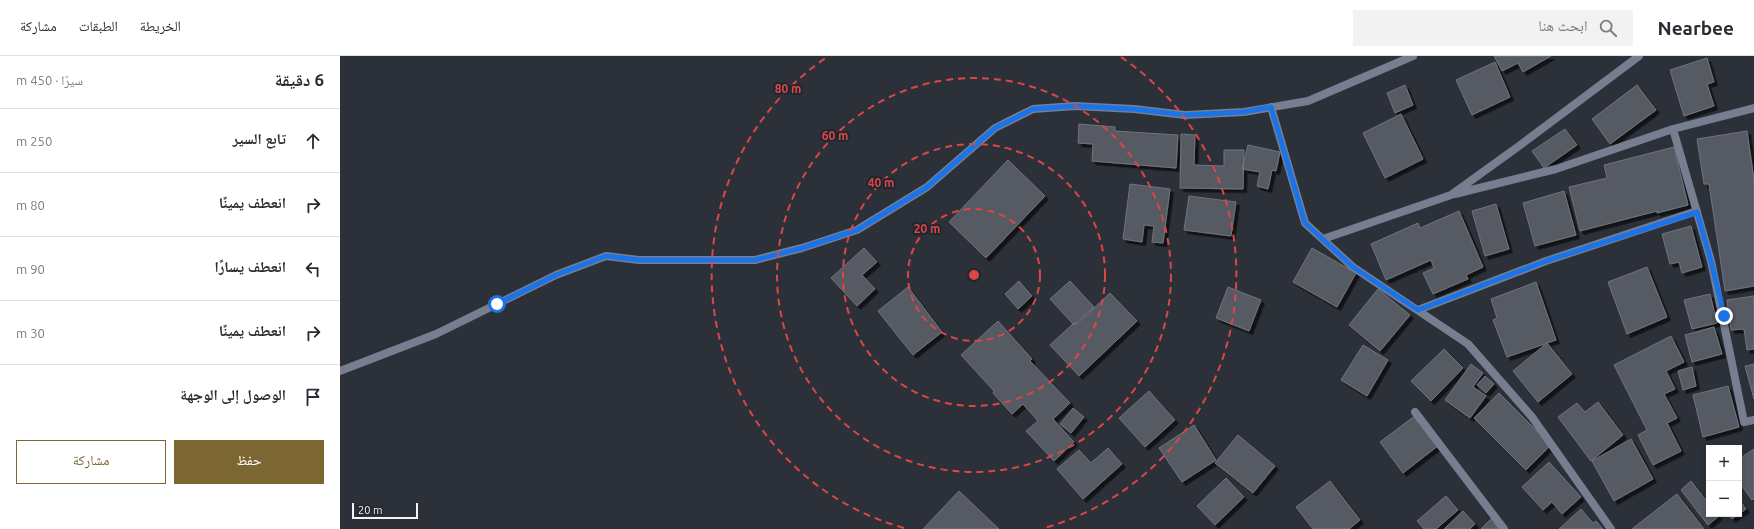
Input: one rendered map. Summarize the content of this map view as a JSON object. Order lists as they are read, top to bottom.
{
  "scale_bar": "20 m",
  "page": {
    "header": "Nearbee",
    "search": "ابحث هنا",
    "nav": ["الخريطة", "الطبقات", "مشاركة"],
    "heading": ["6 دقيقة", "سيرًا · 450 m"],
    "list": [
      ["تابع السير", "250 m"],
      ["انعطف يمينًا", "80 m"],
      ["انعطف يسارًا", "90 m"],
      ["انعطف يمينًا", "30 m"],
      "الوصول إلى الوجهة"
    ],
    "buttons": ["حفظ", "مشاركة"],
    "map_buttons": ["+", "−"],
    "scale": "20 m"
  },
  "rings": [
    "80 m",
    "60 m",
    "40 m",
    "20 m"
  ]
}
